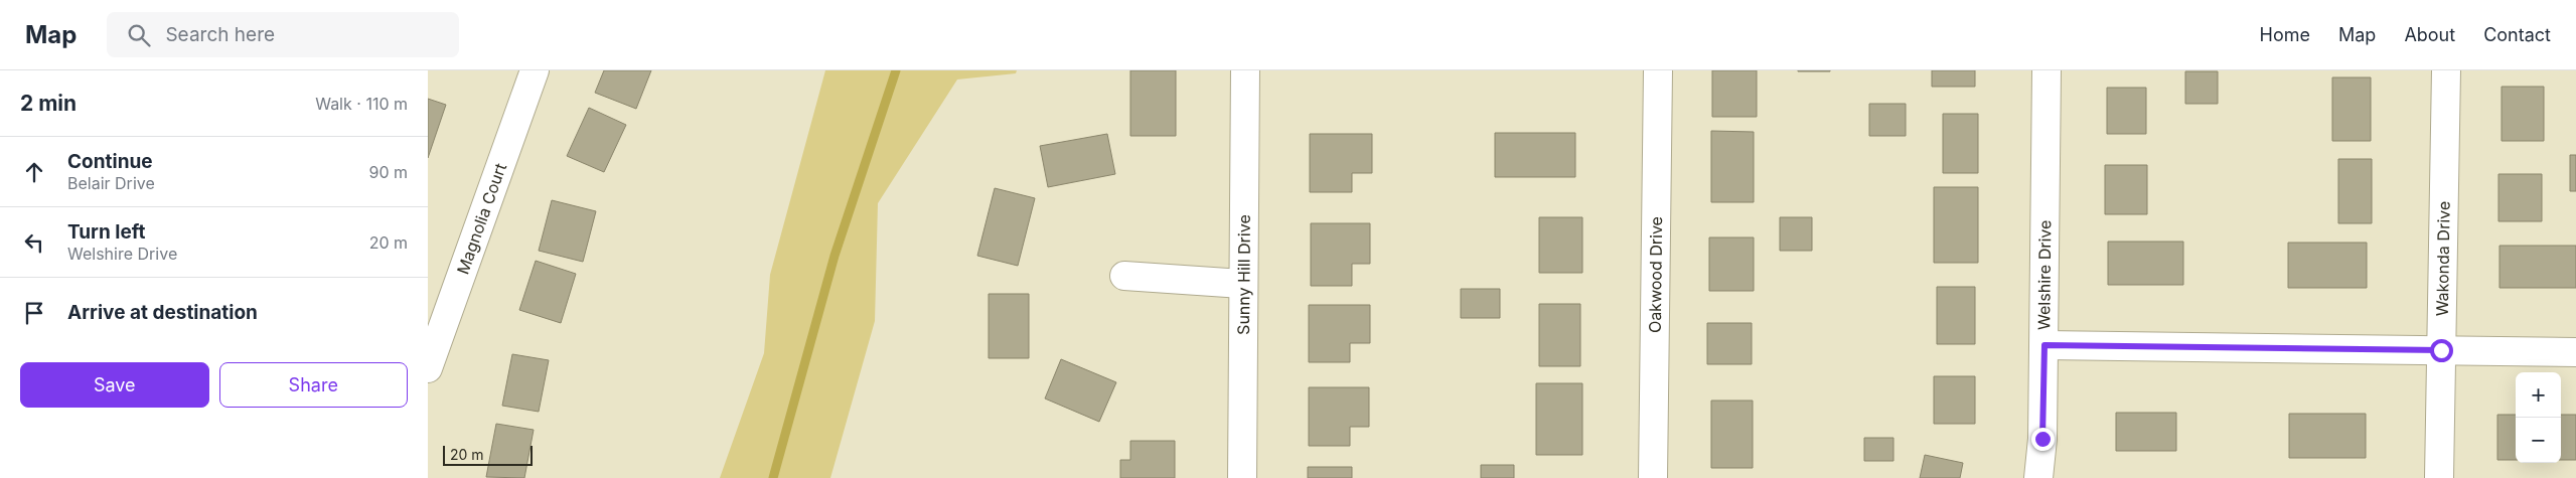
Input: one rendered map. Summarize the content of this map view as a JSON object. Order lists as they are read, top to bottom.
{
  "streets": {
    "street": [
      "Magnolia Court",
      "Wakonda Drive",
      "Sunny Hill Drive",
      "Oakwood Drive",
      "Welshire Drive"
    ]
  },
  "scale_bar": "20 m",
  "page": {
    "header": "Map",
    "search": "Search here",
    "nav": [
      "Home",
      "Map",
      "About",
      "Contact"
    ],
    "heading": ["2 min", "Walk · 110 m"],
    "list": [
      ["Continue", "Belair Drive", "90 m"],
      ["Turn left", "Welshire Drive", "20 m"],
      "Arrive at destination"
    ],
    "buttons": ["Save", "Share"],
    "map_buttons": ["+", "−"],
    "scale": "20 m"
  }
}
